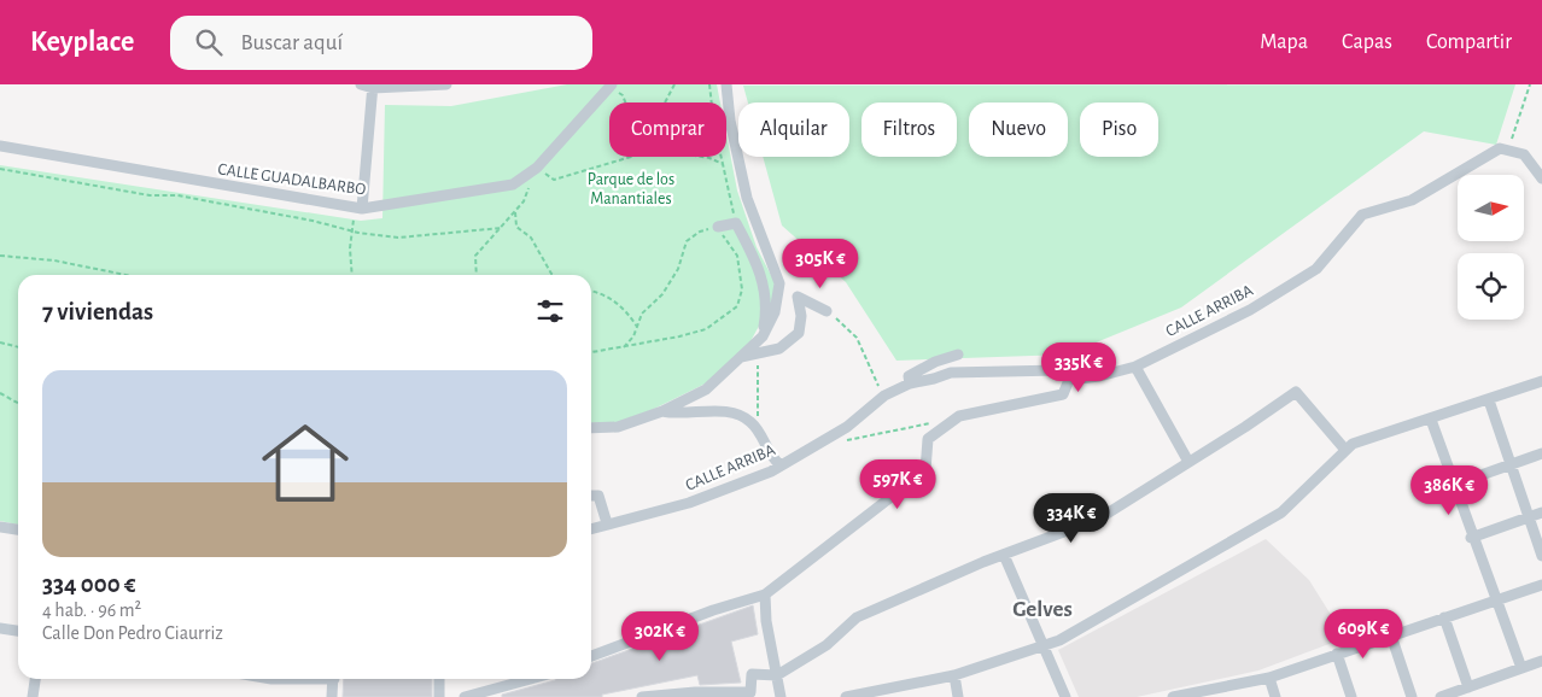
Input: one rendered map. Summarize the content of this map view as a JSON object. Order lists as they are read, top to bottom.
{
  "streets": {
    "street": ["CALLE GUADALBARBO", "CALLE ARRIBA"]
  },
  "districts": ["Gelves"],
  "parks": ["Parque de los Manantiales"],
  "north": "right",
  "page": {
    "header": "Keyplace",
    "search": "Buscar aquí",
    "nav": ["Mapa", "Capas", "Compartir"],
    "chip": [
      "Comprar",
      "Alquilar",
      "Filtros",
      "Nuevo",
      "Piso"
    ],
    "price": [
      "305K €",
      "335K €",
      "597K €",
      "386K €",
      "334K €",
      "609K €",
      "302K €"
    ],
    "heading": "7 viviendas",
    "list": [
      {
        "name": "334 000 €",
        "note": "4 hab. · 96 m² · Calle Don Pedro Ciaurriz"
      }
    ]
  }
}
